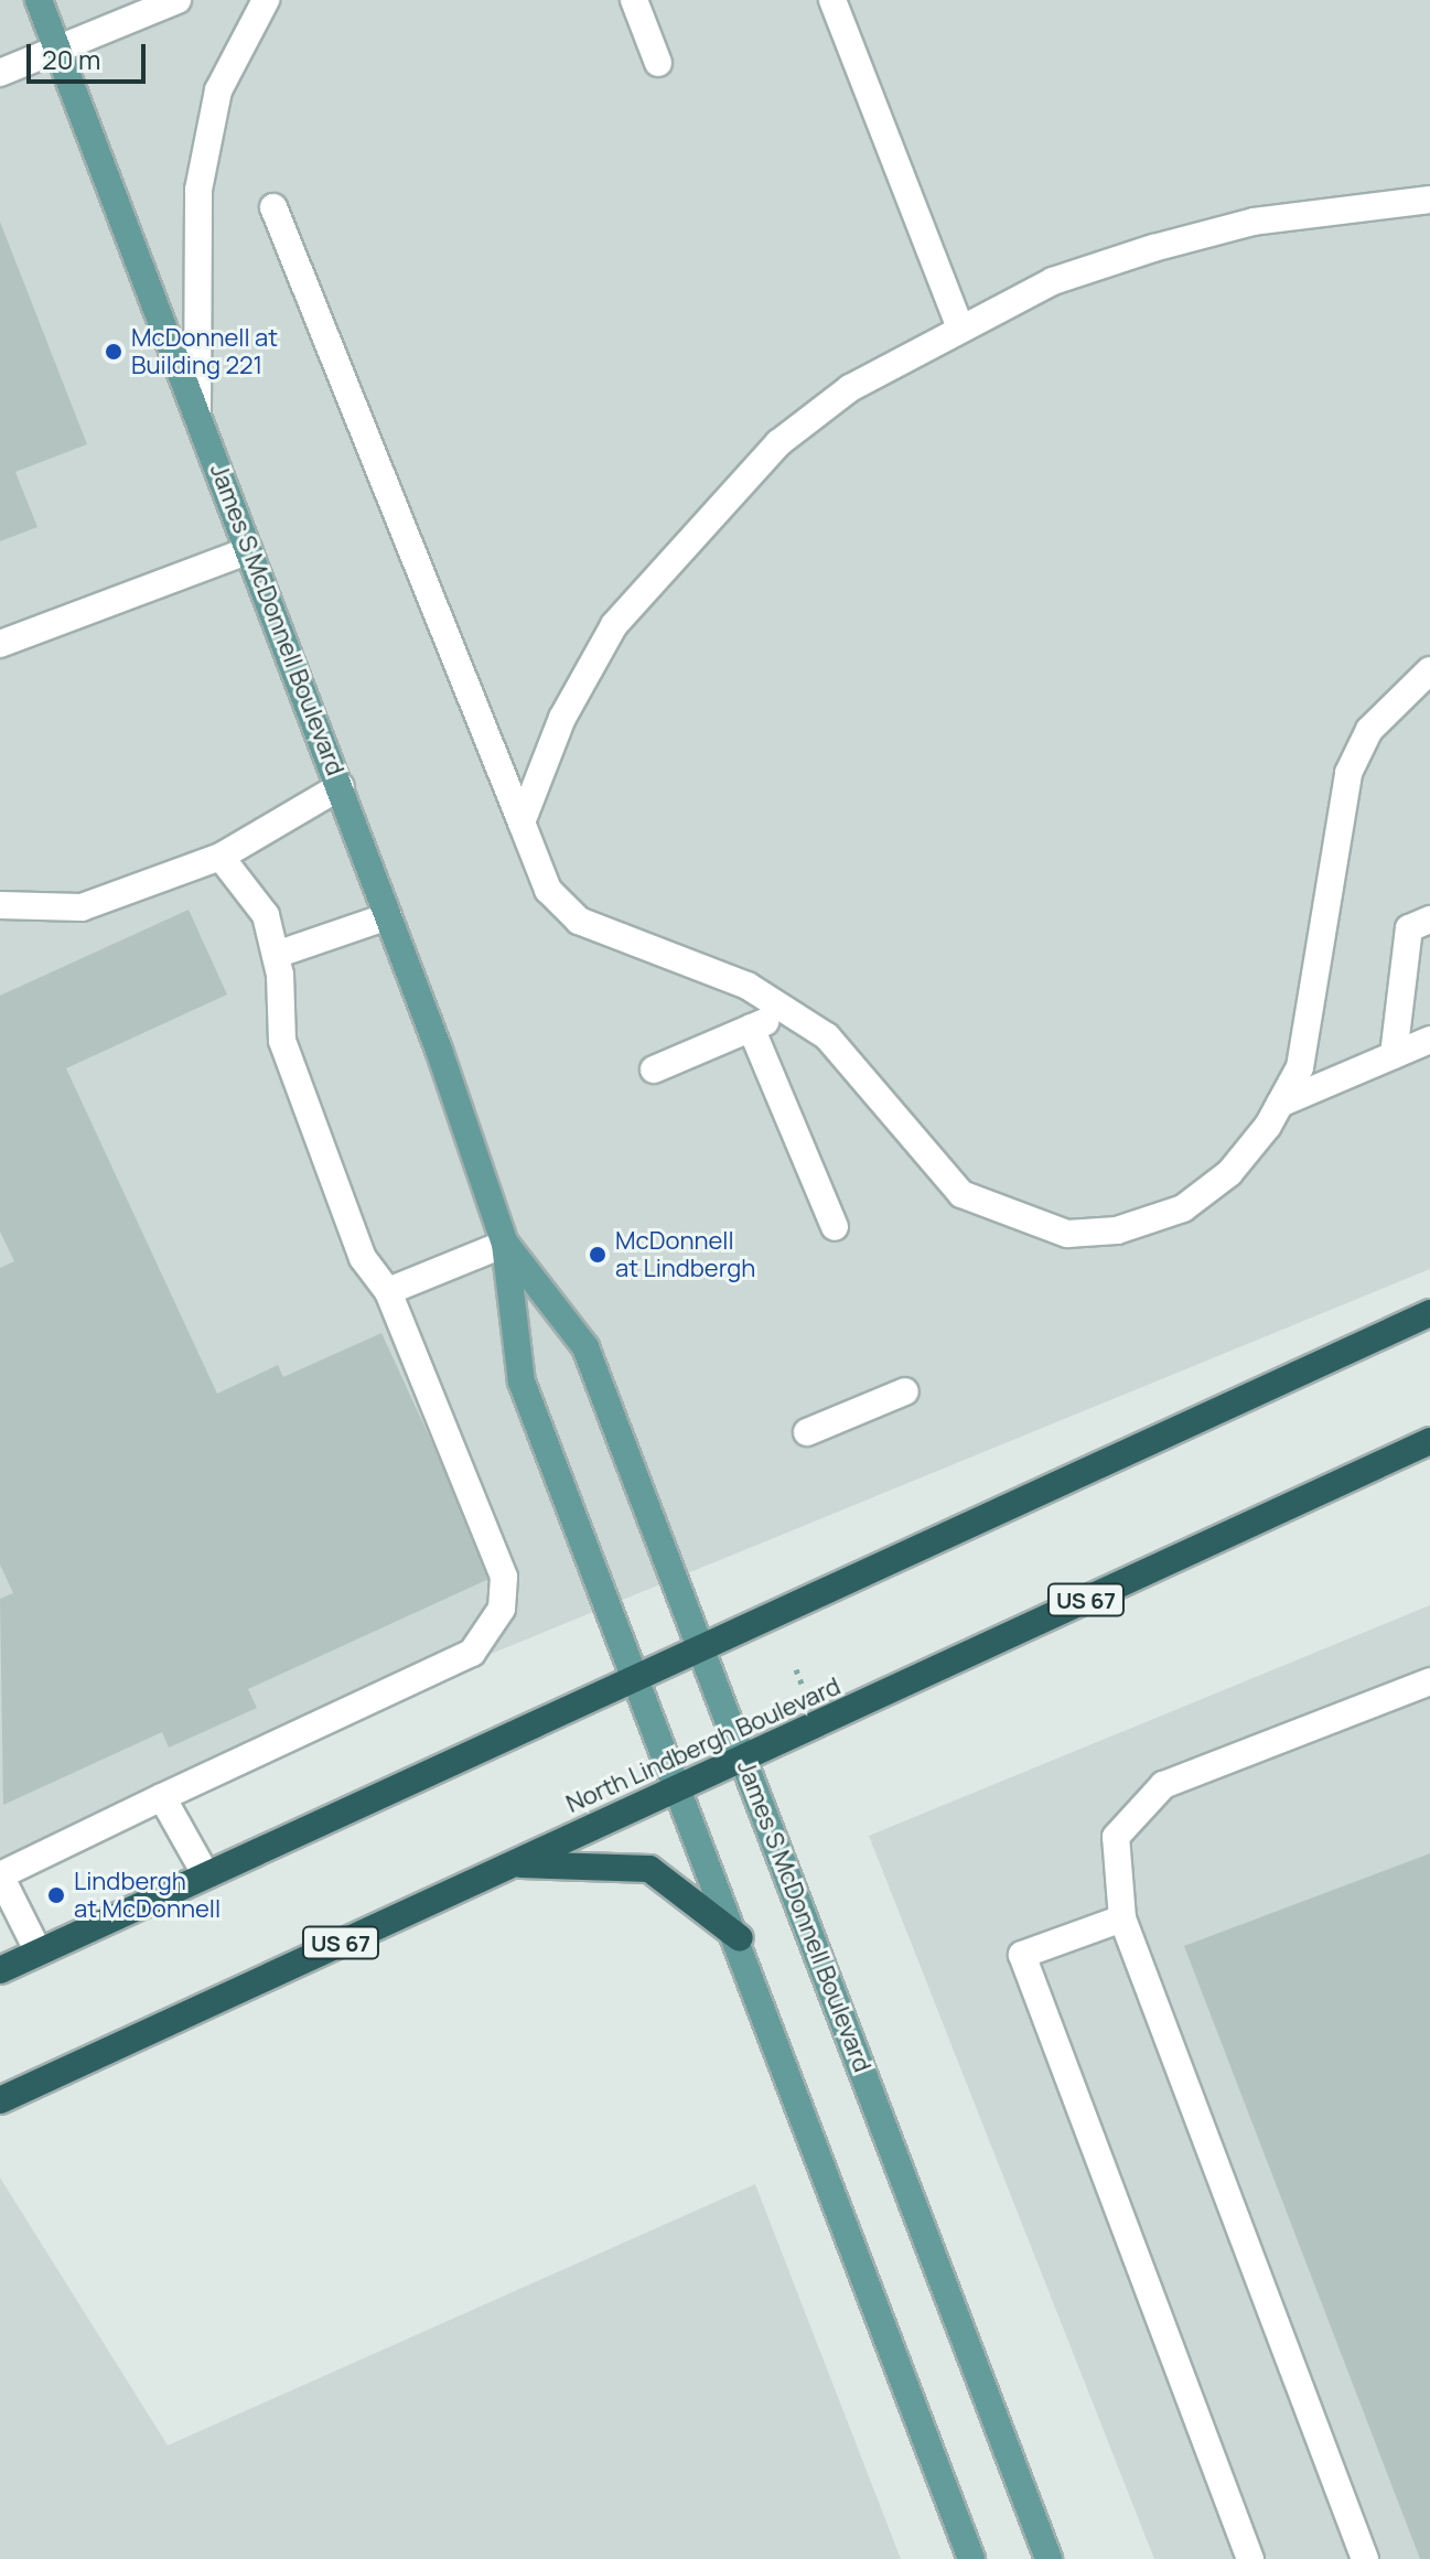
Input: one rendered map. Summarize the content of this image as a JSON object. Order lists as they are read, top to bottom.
{
  "streets": {
    "highway": ["US 67", "North Lindbergh Boulevard"],
    "main road": ["James S McDonnell Boulevard"]
  },
  "crossings": [
    ["James S McDonnell Boulevard", "North Lindbergh Boulevard"]
  ],
  "places": ["McDonnell at Building 221", "McDonnell at Lindbergh", "Lindbergh at McDonnell"],
  "scale_bar": "20 m"
}
